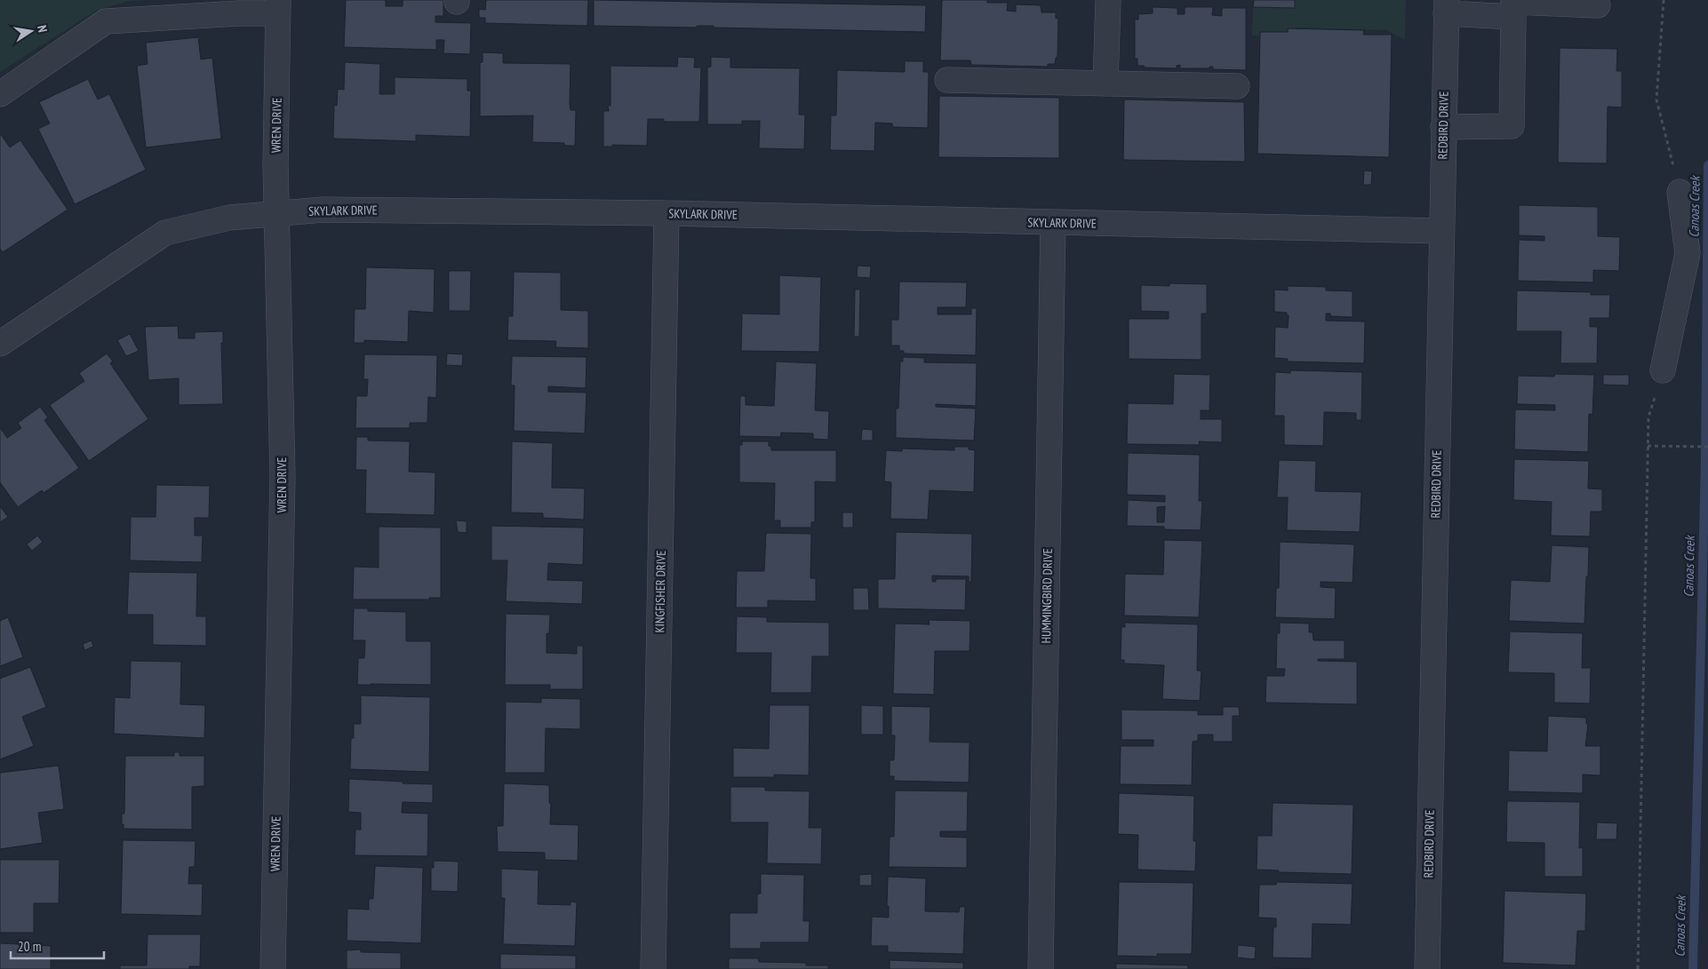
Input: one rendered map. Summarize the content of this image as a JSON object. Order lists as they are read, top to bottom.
{
  "streets": {
    "street": [
      "WREN DRIVE",
      "REDBIRD DRIVE",
      "SKYLARK DRIVE",
      "KINGFISHER DRIVE",
      "HUMMINGBIRD DRIVE"
    ]
  },
  "crossings": [
    ["WREN DRIVE", "SKYLARK DRIVE"],
    ["REDBIRD DRIVE", "SKYLARK DRIVE"],
    ["SKYLARK DRIVE", "KINGFISHER DRIVE"],
    ["SKYLARK DRIVE", "HUMMINGBIRD DRIVE"]
  ],
  "water": ["Canoas Creek"],
  "scale_bar": "20 m",
  "north": "right"
}
